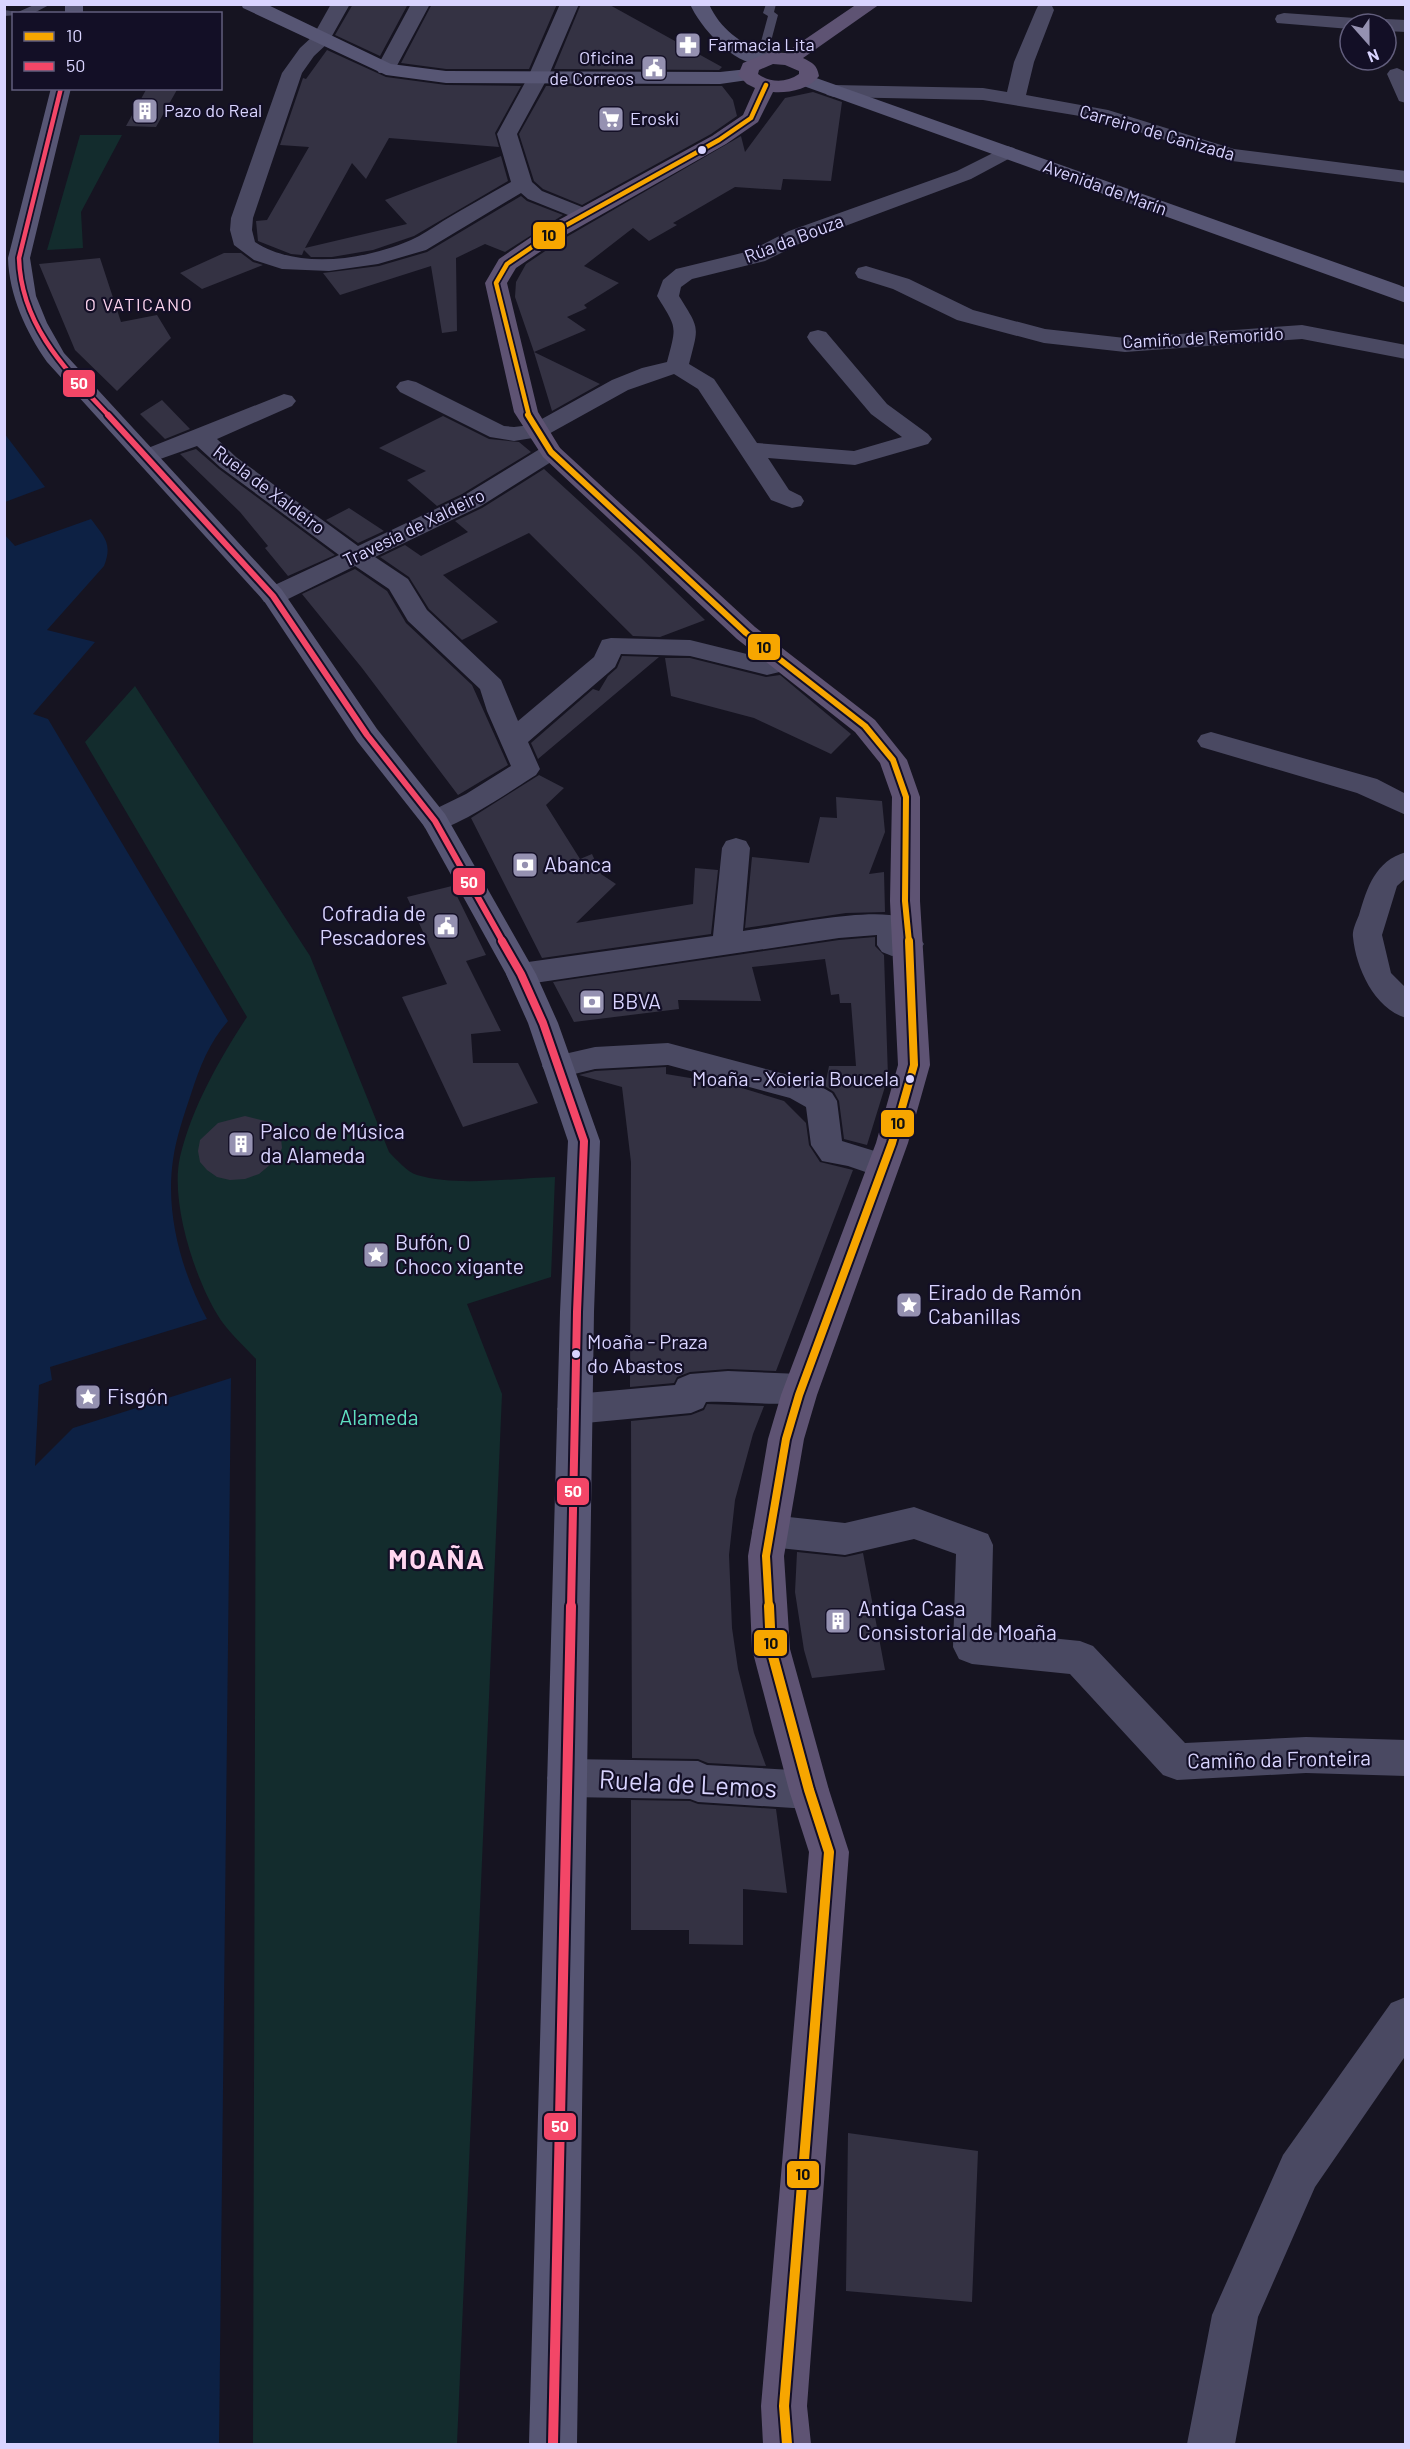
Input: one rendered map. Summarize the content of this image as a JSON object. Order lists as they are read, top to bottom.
{
  "streets": {
    "street": [
      "Carreiro de Canizada",
      "Avenida de Marín",
      "Rúa da Bouza",
      "Camiño de Remorido",
      "Ruela de Xaldeiro",
      "Travesía de Xaldeiro",
      "Camiño da Fronteira",
      "Ruela de Lemos"
    ]
  },
  "crossings": [
    ["Carreiro de Canizada", "Avenida de Marín"],
    ["Avenida de Marín", "Rúa da Bouza"],
    ["Ruela de Xaldeiro", "Travesía de Xaldeiro"]
  ],
  "districts": ["O VATICANO", "MOAÑA"],
  "parks": ["Alameda"],
  "places": {
    "pharmacy": ["Farmacia Lita"],
    "public building": ["Oficina de Correos", "Cofradia de Pescadores"],
    "building": ["Pazo do Real", "Palco de Música da Alameda", "Antiga Casa Consistorial de Moaña"],
    "supermarket": ["Eroski"],
    "bank": ["Abanca", "BBVA"],
    "other": ["Moaña - Xoieria Boucela", "Moaña - Praza do Abastos"],
    "place": ["Bufón, O Choco xigante", "Eirado de Ramón Cabanillas", "Fisgón"]
  },
  "lines": ["transit line 10", "transit line 50"],
  "legend": ["10", "50"],
  "north": "bottom"
}
